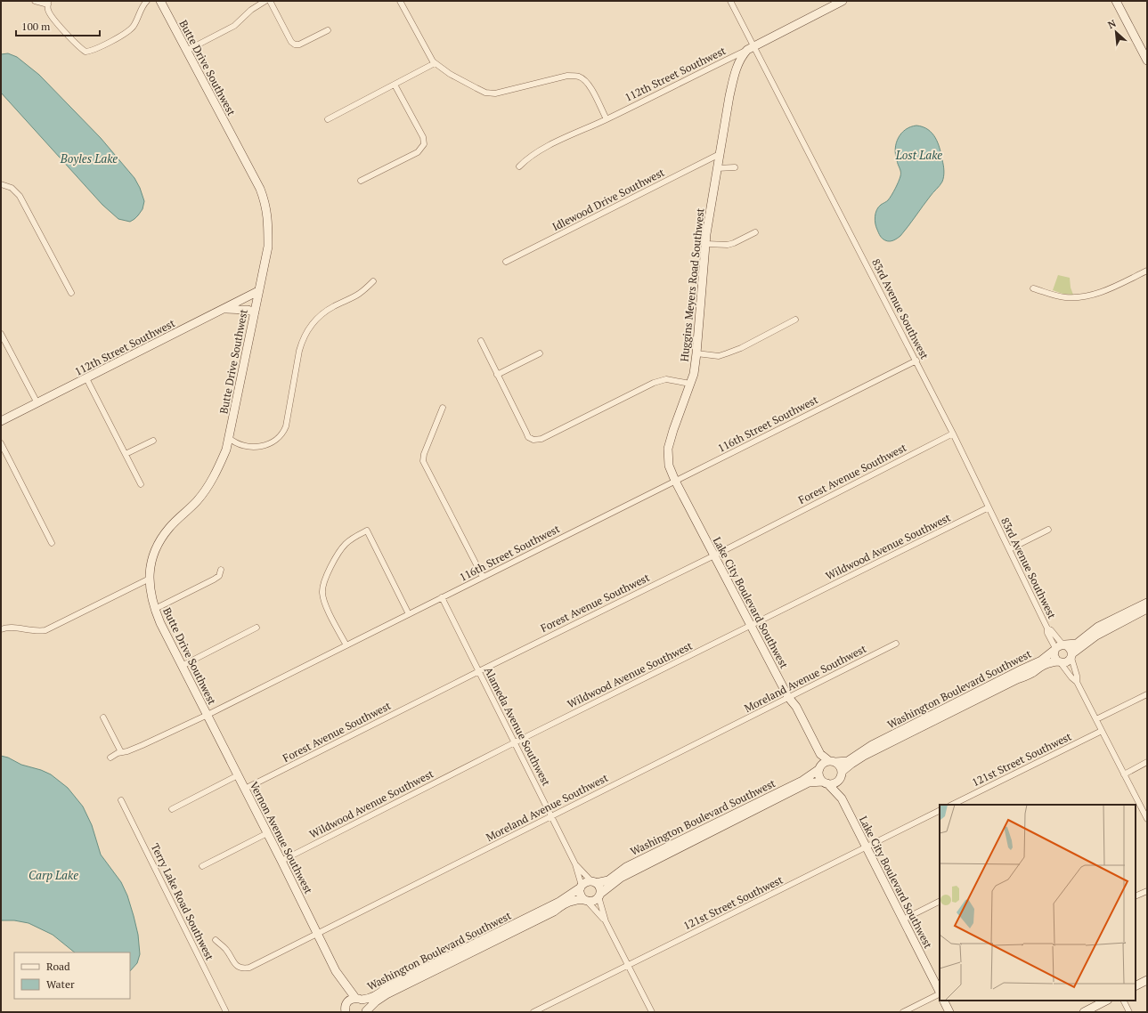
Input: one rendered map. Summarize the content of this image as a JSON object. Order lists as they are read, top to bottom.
{
  "streets": {
    "street": [
      "Butte Drive Southwest",
      "112th Street Southwest",
      "Idlewood Drive Southwest",
      "Huggins Meyers Road Southwest",
      "83rd Avenue Southwest",
      "116th Street Southwest",
      "Forest Avenue Southwest",
      "Wildwood Avenue Southwest",
      "Lake City Boulevard Southwest",
      "Moreland Avenue Southwest",
      "Washington Boulevard Southwest",
      "Alameda Avenue Southwest",
      "121st Street Southwest",
      "Vernon Avenue Southwest",
      "Terry Lake Road Southwest"
    ]
  },
  "crossings": [
    ["Butte Drive Southwest", "112th Street Southwest"],
    ["Butte Drive Southwest", "116th Street Southwest"],
    ["Butte Drive Southwest", "Vernon Avenue Southwest"],
    ["112th Street Southwest", "Huggins Meyers Road Southwest"],
    ["112th Street Southwest", "83rd Avenue Southwest"],
    ["Idlewood Drive Southwest", "Huggins Meyers Road Southwest"],
    ["Huggins Meyers Road Southwest", "Lake City Boulevard Southwest"],
    ["83rd Avenue Southwest", "116th Street Southwest"],
    ["83rd Avenue Southwest", "Forest Avenue Southwest"],
    ["83rd Avenue Southwest", "Wildwood Avenue Southwest"],
    ["83rd Avenue Southwest", "Washington Boulevard Southwest"],
    ["116th Street Southwest", "Lake City Boulevard Southwest"],
    ["116th Street Southwest", "Alameda Avenue Southwest"],
    ["116th Street Southwest", "Vernon Avenue Southwest"],
    ["Forest Avenue Southwest", "Lake City Boulevard Southwest"],
    ["Forest Avenue Southwest", "Alameda Avenue Southwest"],
    ["Forest Avenue Southwest", "Vernon Avenue Southwest"],
    ["Wildwood Avenue Southwest", "Lake City Boulevard Southwest"],
    ["Wildwood Avenue Southwest", "Alameda Avenue Southwest"],
    ["Wildwood Avenue Southwest", "Vernon Avenue Southwest"],
    ["Lake City Boulevard Southwest", "Moreland Avenue Southwest"],
    ["Lake City Boulevard Southwest", "Washington Boulevard Southwest"],
    ["Lake City Boulevard Southwest", "121st Street Southwest"],
    ["Moreland Avenue Southwest", "Alameda Avenue Southwest"],
    ["Moreland Avenue Southwest", "Vernon Avenue Southwest"],
    ["Washington Boulevard Southwest", "Alameda Avenue Southwest"],
    ["Washington Boulevard Southwest", "Vernon Avenue Southwest"]
  ],
  "water": ["Lost Lake", "Boyles Lake", "Carp Lake"],
  "legend": ["Road", "Water"],
  "scale_bar": "100 m",
  "north": "top left"
}
